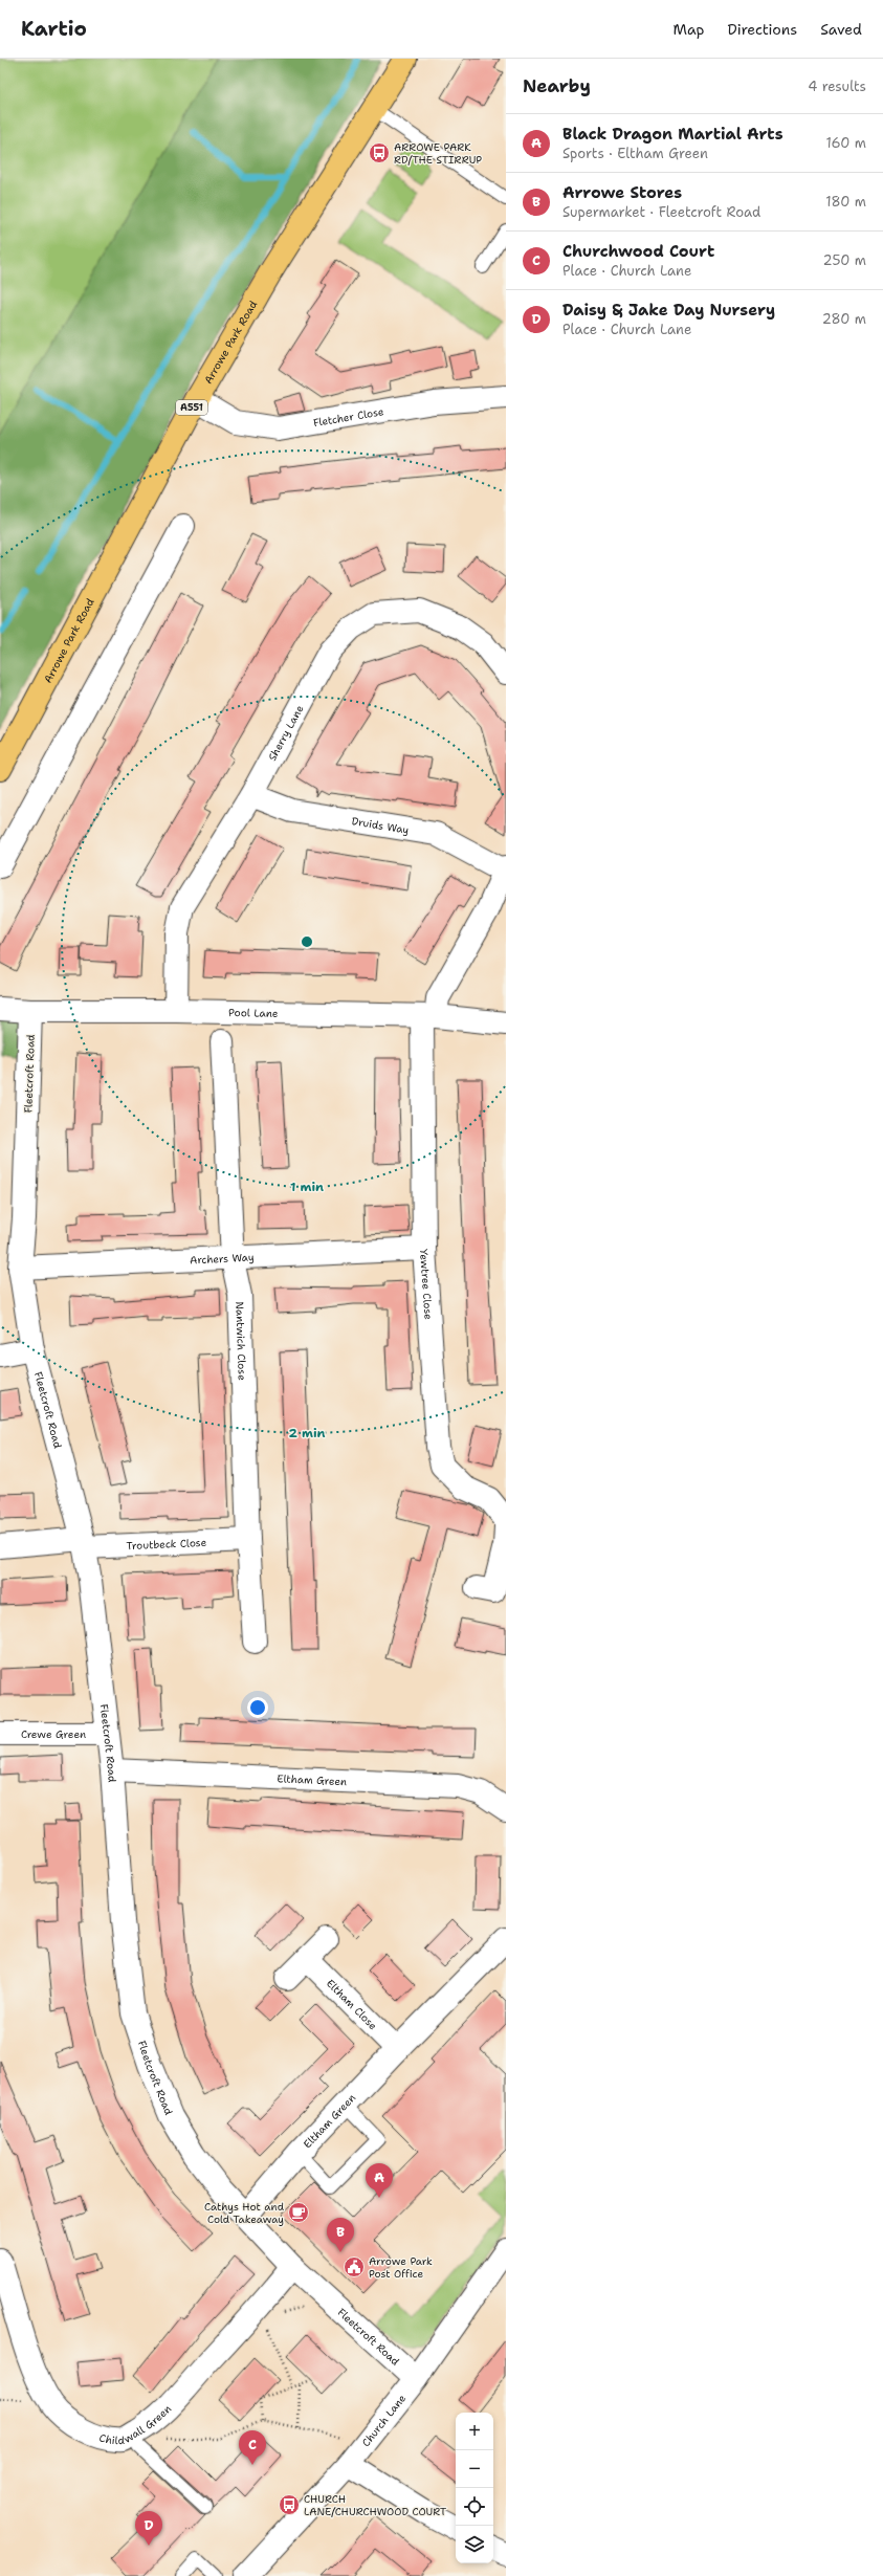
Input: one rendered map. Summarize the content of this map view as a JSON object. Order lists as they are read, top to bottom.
{
  "streets": {
    "main road": ["Arrowe Park Road", "A551"],
    "street": [
      "Fletcher Close",
      "Sherry Lane",
      "Druids Way",
      "Pool Lane",
      "Fleetcroft Road",
      "Archers Way",
      "Yewtree Close",
      "Nantwich Close",
      "Troutbeck Close",
      "Crewe Green",
      "Eltham Green",
      "Eltham Close",
      "Childwall Green",
      "Church Lane"
    ]
  },
  "crossings": [
    ["Arrowe Park Road", "Fletcher Close"],
    ["Sherry Lane", "Druids Way"],
    ["Sherry Lane", "Pool Lane"],
    ["Pool Lane", "Fleetcroft Road"],
    ["Pool Lane", "Yewtree Close"],
    ["Fleetcroft Road", "Archers Way"],
    ["Fleetcroft Road", "Troutbeck Close"],
    ["Fleetcroft Road", "Crewe Green"],
    ["Fleetcroft Road", "Eltham Green"],
    ["Fleetcroft Road", "Childwall Green"],
    ["Fleetcroft Road", "Church Lane"],
    ["Archers Way", "Yewtree Close"],
    ["Archers Way", "Nantwich Close"],
    ["Nantwich Close", "Troutbeck Close"],
    ["Eltham Green", "Eltham Close"]
  ],
  "places": {
    "bus stop": ["ARROWE PARK RD/THE STIRRUP", "CHURCH LANE/CHURCHWOOD COURT"],
    "cafe": ["Cathys Hot and Cold Takeaway"],
    "public building": ["Arrowe Park Post Office"]
  },
  "page": {
    "header": "Kartio",
    "nav": ["Map", "Directions", "Saved"],
    "heading": ["Nearby", "4 results"],
    "list": [
      {
        "mark": "A",
        "name": "Black Dragon Martial Arts",
        "note": "Sports · Eltham Green",
        "value": "160 m"
      },
      {
        "mark": "B",
        "name": "Arrowe Stores",
        "note": "Supermarket · Fleetcroft Road",
        "value": "180 m"
      },
      {
        "mark": "C",
        "name": "Churchwood Court",
        "note": "Place · Church Lane",
        "value": "250 m"
      },
      {
        "mark": "D",
        "name": "Daisy & Jake Day Nursery",
        "note": "Place · Church Lane",
        "value": "280 m"
      }
    ],
    "pins": [
      "A",
      "B",
      "C",
      "D"
    ],
    "map_buttons": ["+", "−"]
  },
  "rings": ["1 min", "2 min"]
}
